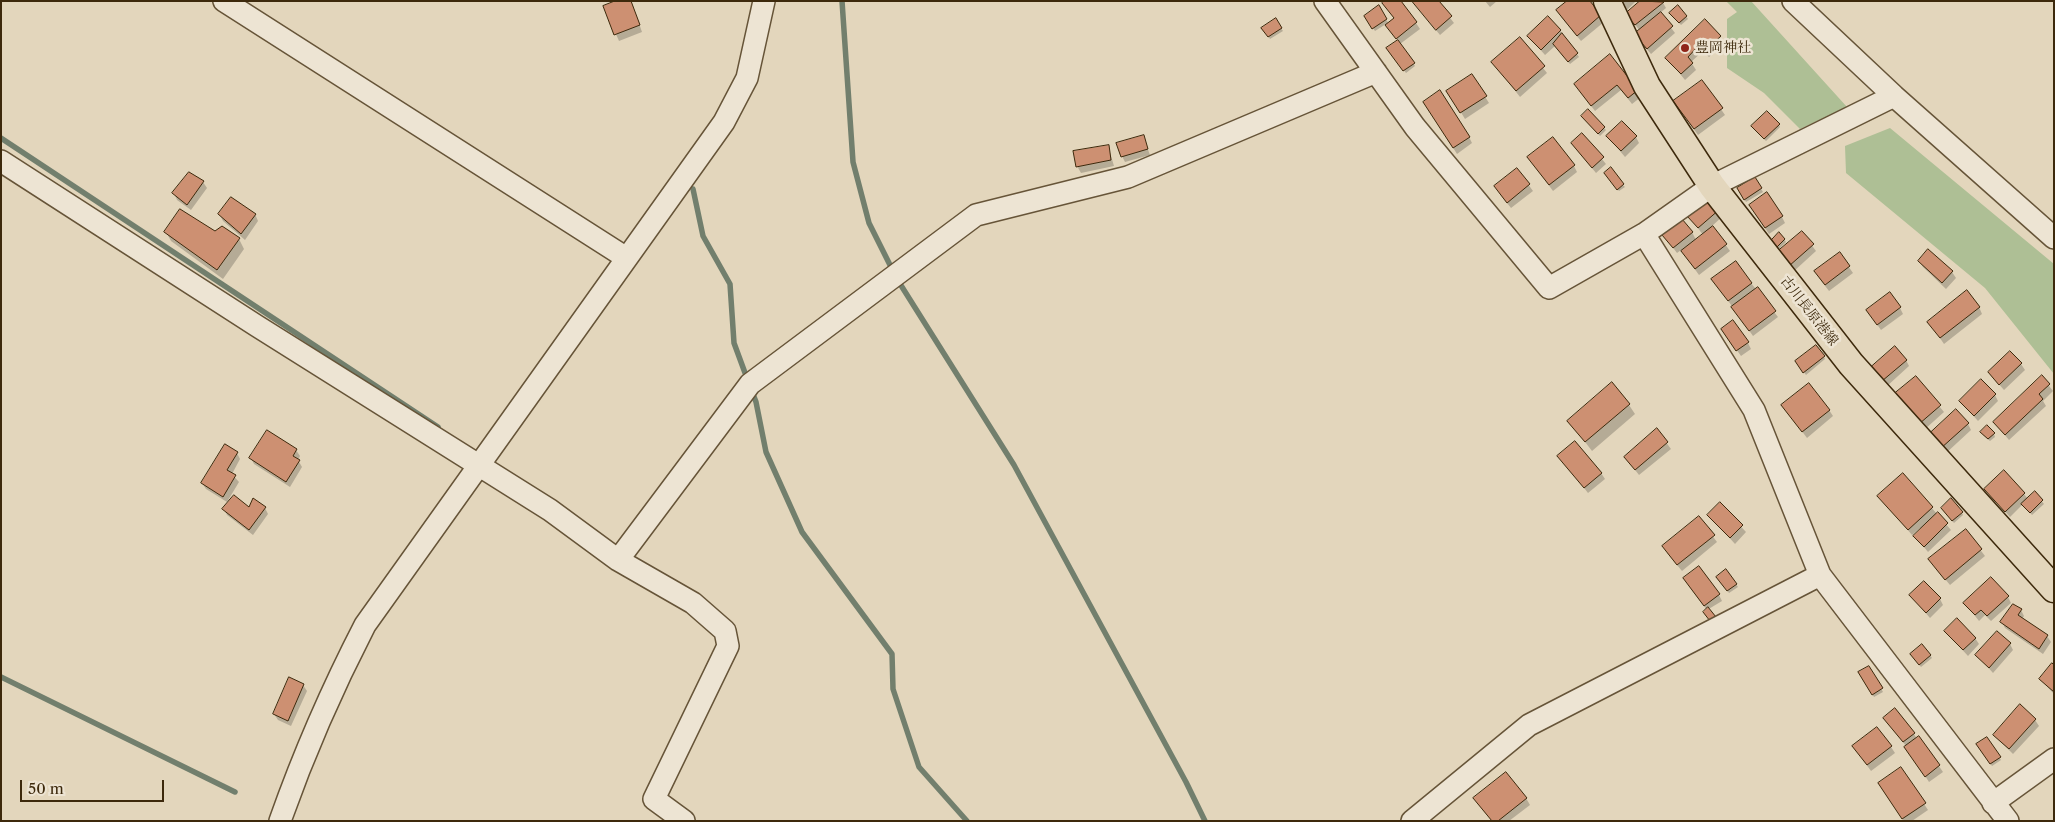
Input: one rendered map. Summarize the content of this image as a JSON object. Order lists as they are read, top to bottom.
{
  "streets": {
    "main road": ["古川長原港線"]
  },
  "places": ["豊岡神社"],
  "scale_bar": "50 m"
}
